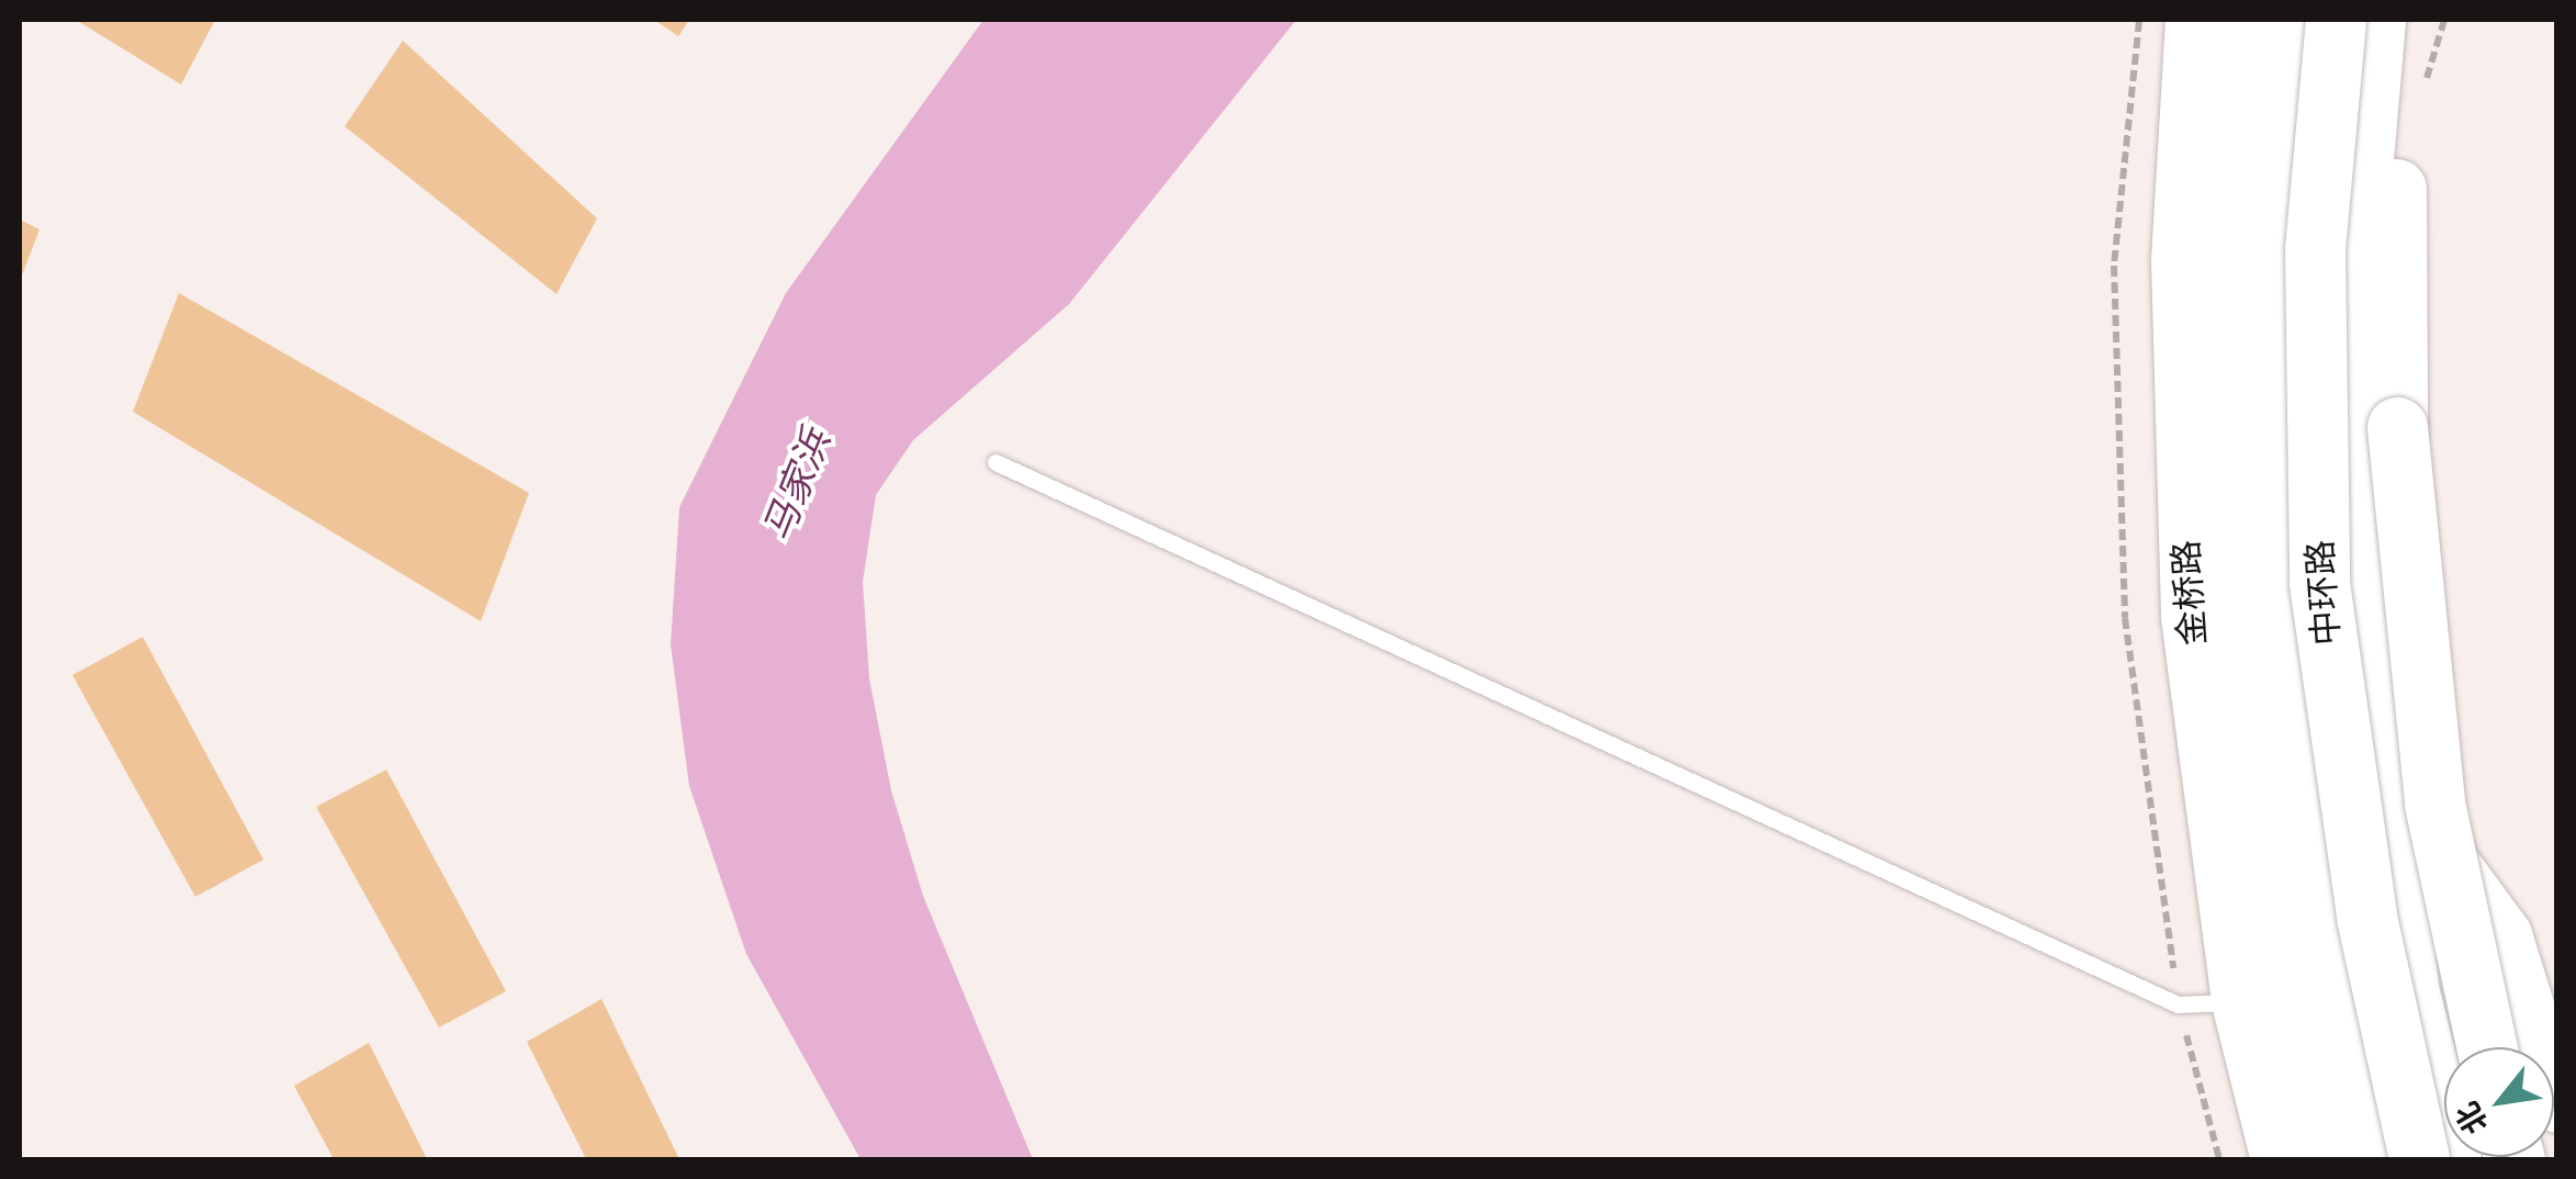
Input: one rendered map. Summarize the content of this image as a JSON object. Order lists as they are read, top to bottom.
{
  "streets": {
    "highway": ["中环路"],
    "main road": ["金桥路"]
  },
  "water": ["马家浜"],
  "north": "bottom left"
}
